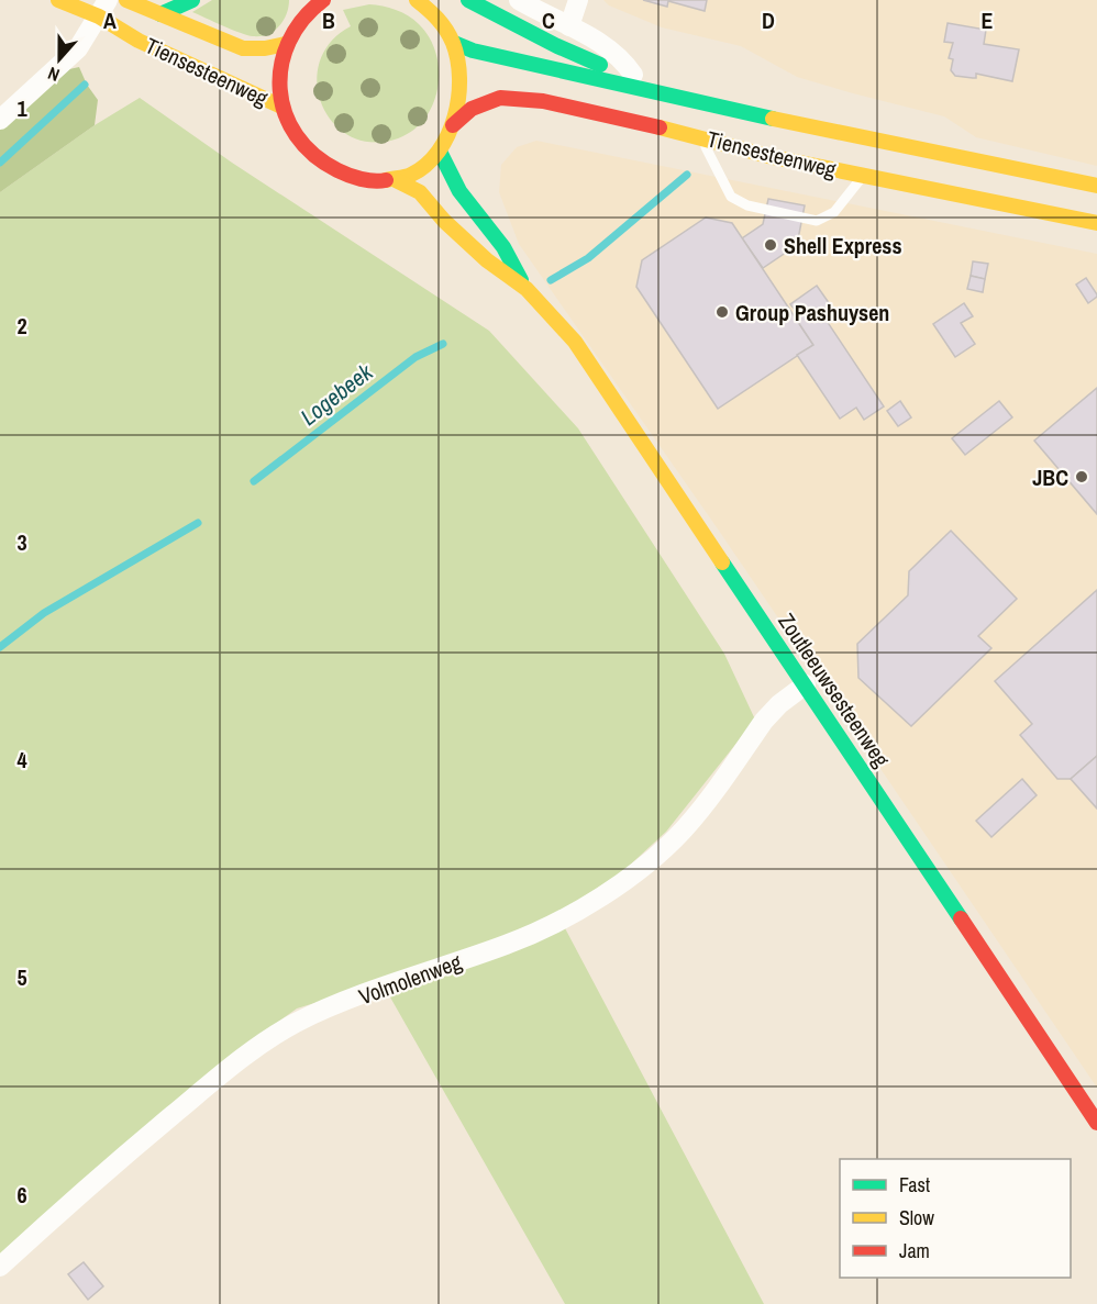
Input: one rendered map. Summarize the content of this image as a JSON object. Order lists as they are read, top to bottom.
{
  "streets": {
    "main road": ["Tiensesteenweg", "Zoutleeuwsesteenweg"],
    "street": ["Volmolenweg"]
  },
  "crossings": [
    ["Zoutleeuwsesteenweg", "Volmolenweg"]
  ],
  "water": ["Logebeek"],
  "places": ["Shell Express", "Group Pashuysen", "JBC"],
  "legend": ["Fast", "Slow", "Jam"],
  "north": "bottom",
  "grid": {
    "columns": [
      "A",
      "B",
      "C",
      "D",
      "E"
    ],
    "rows": [
      "1",
      "2",
      "3",
      "4",
      "5",
      "6"
    ]
  }
}
